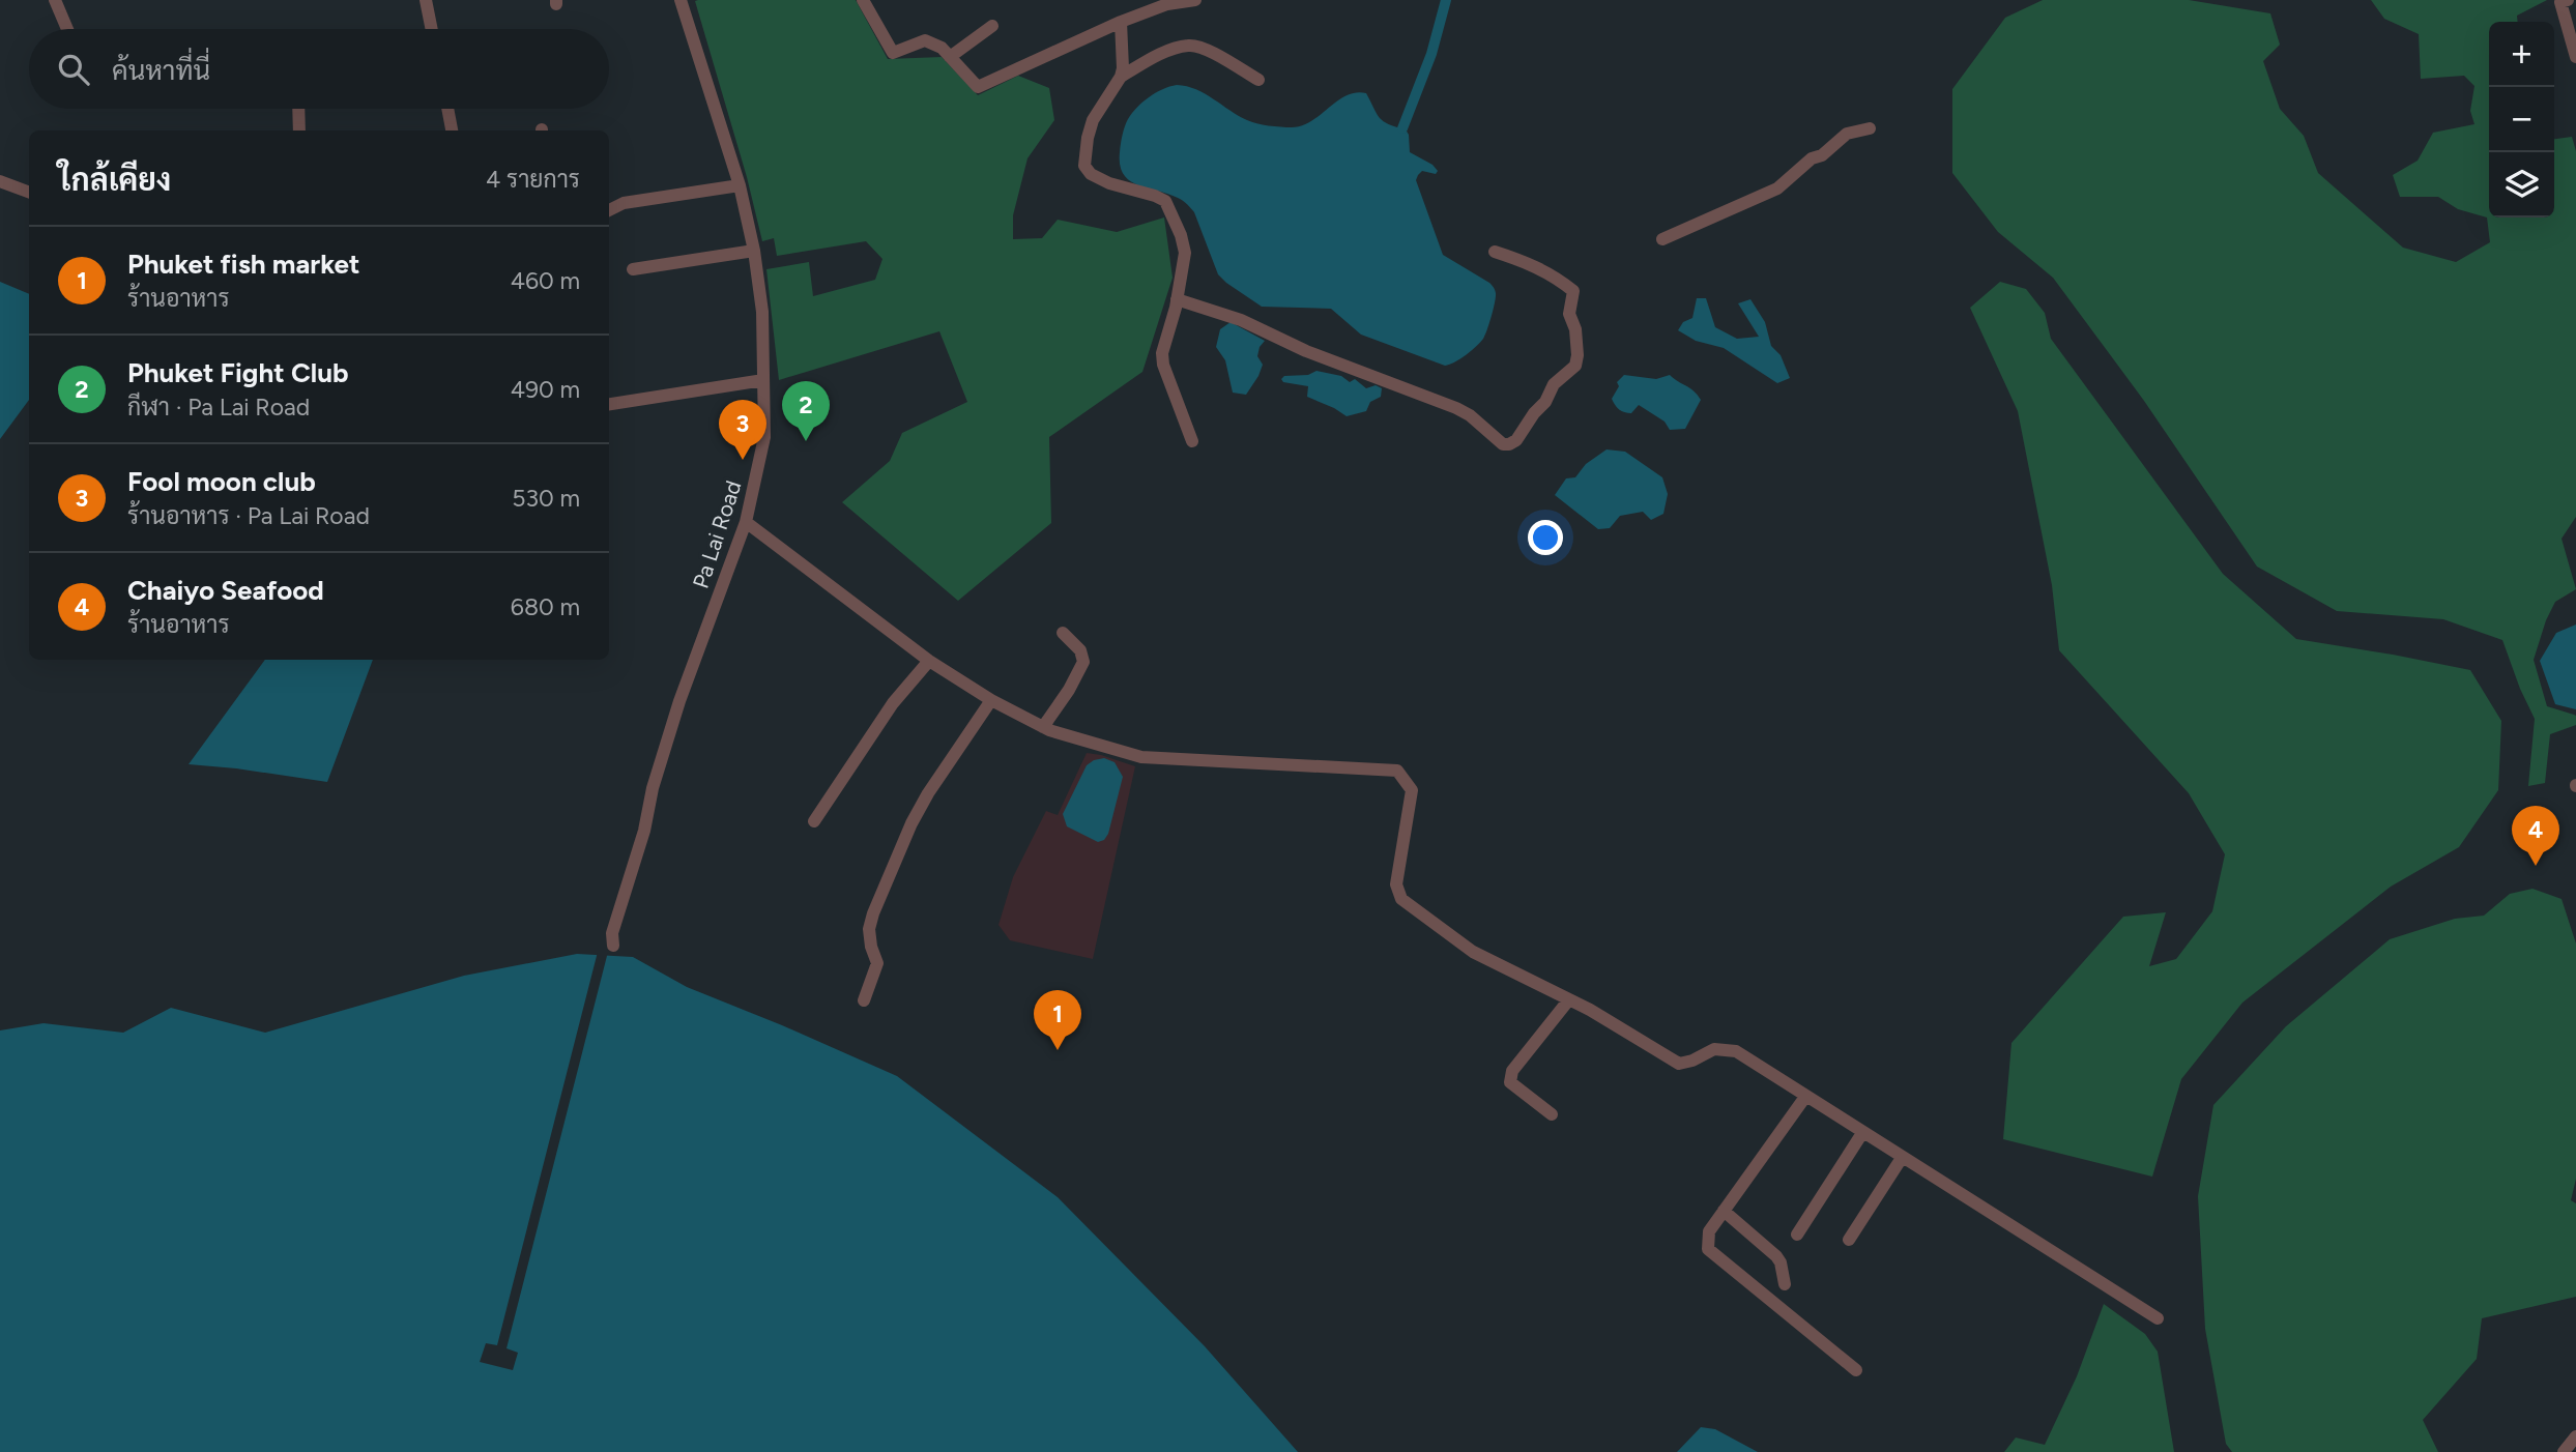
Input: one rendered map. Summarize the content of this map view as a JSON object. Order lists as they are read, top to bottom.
{
  "streets": {
    "street": ["Pa Lai Road"]
  },
  "page": {
    "map_buttons": ["+", "−"],
    "search": "ค้นหาที่นี่",
    "heading": ["ใกล้เคียง", "4 รายการ"],
    "list": [
      {
        "mark": "1",
        "name": "Phuket fish market",
        "note": "ร้านอาหาร",
        "value": "460 m"
      },
      {
        "mark": "2",
        "name": "Phuket Fight Club",
        "note": "กีฬา · Pa Lai Road",
        "value": "490 m"
      },
      {
        "mark": "3",
        "name": "Fool moon club",
        "note": "ร้านอาหาร · Pa Lai Road",
        "value": "530 m"
      },
      {
        "mark": "4",
        "name": "Chaiyo Seafood",
        "note": "ร้านอาหาร",
        "value": "680 m"
      }
    ],
    "pins": [
      "2",
      "3",
      "4",
      "1"
    ]
  }
}
